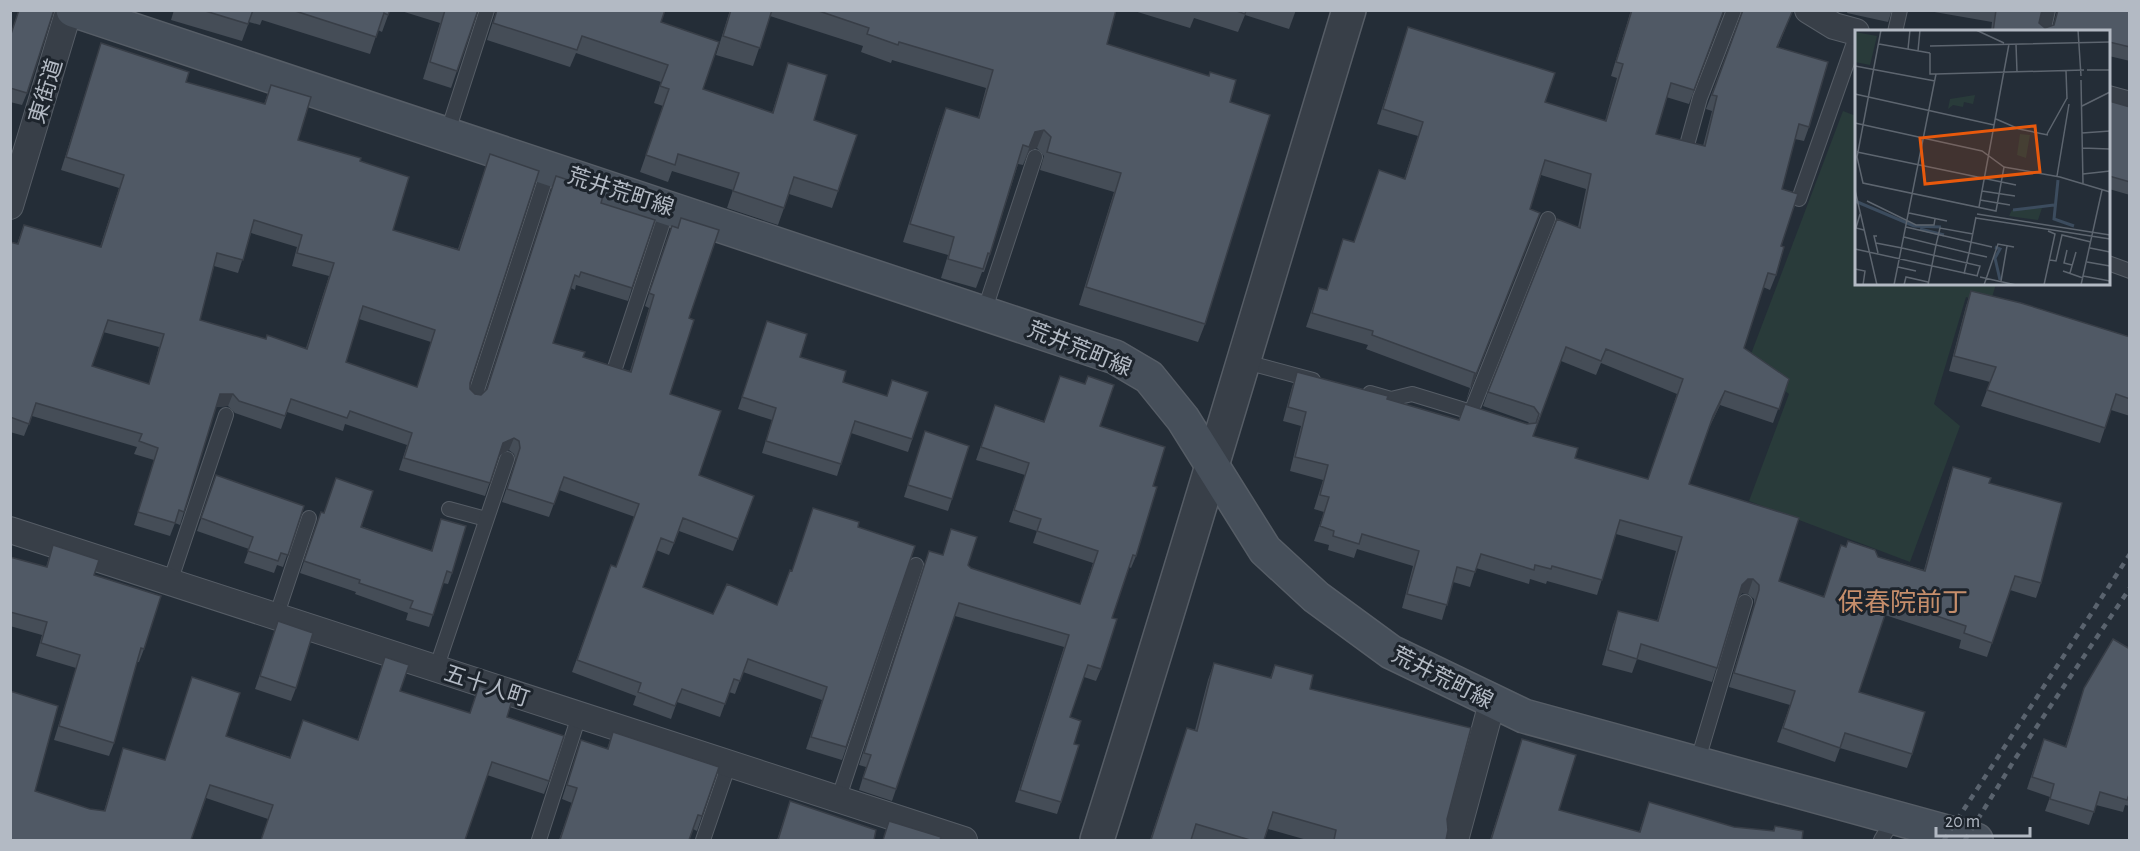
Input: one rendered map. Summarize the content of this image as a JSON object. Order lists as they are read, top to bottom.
{
  "streets": {
    "main road": ["荒井荒町線"],
    "street": ["東街道", "五十人町"]
  },
  "crossings": [
    ["東街道", "荒井荒町線"]
  ],
  "districts": ["保春院前丁"],
  "scale_bar": "20 m"
}
